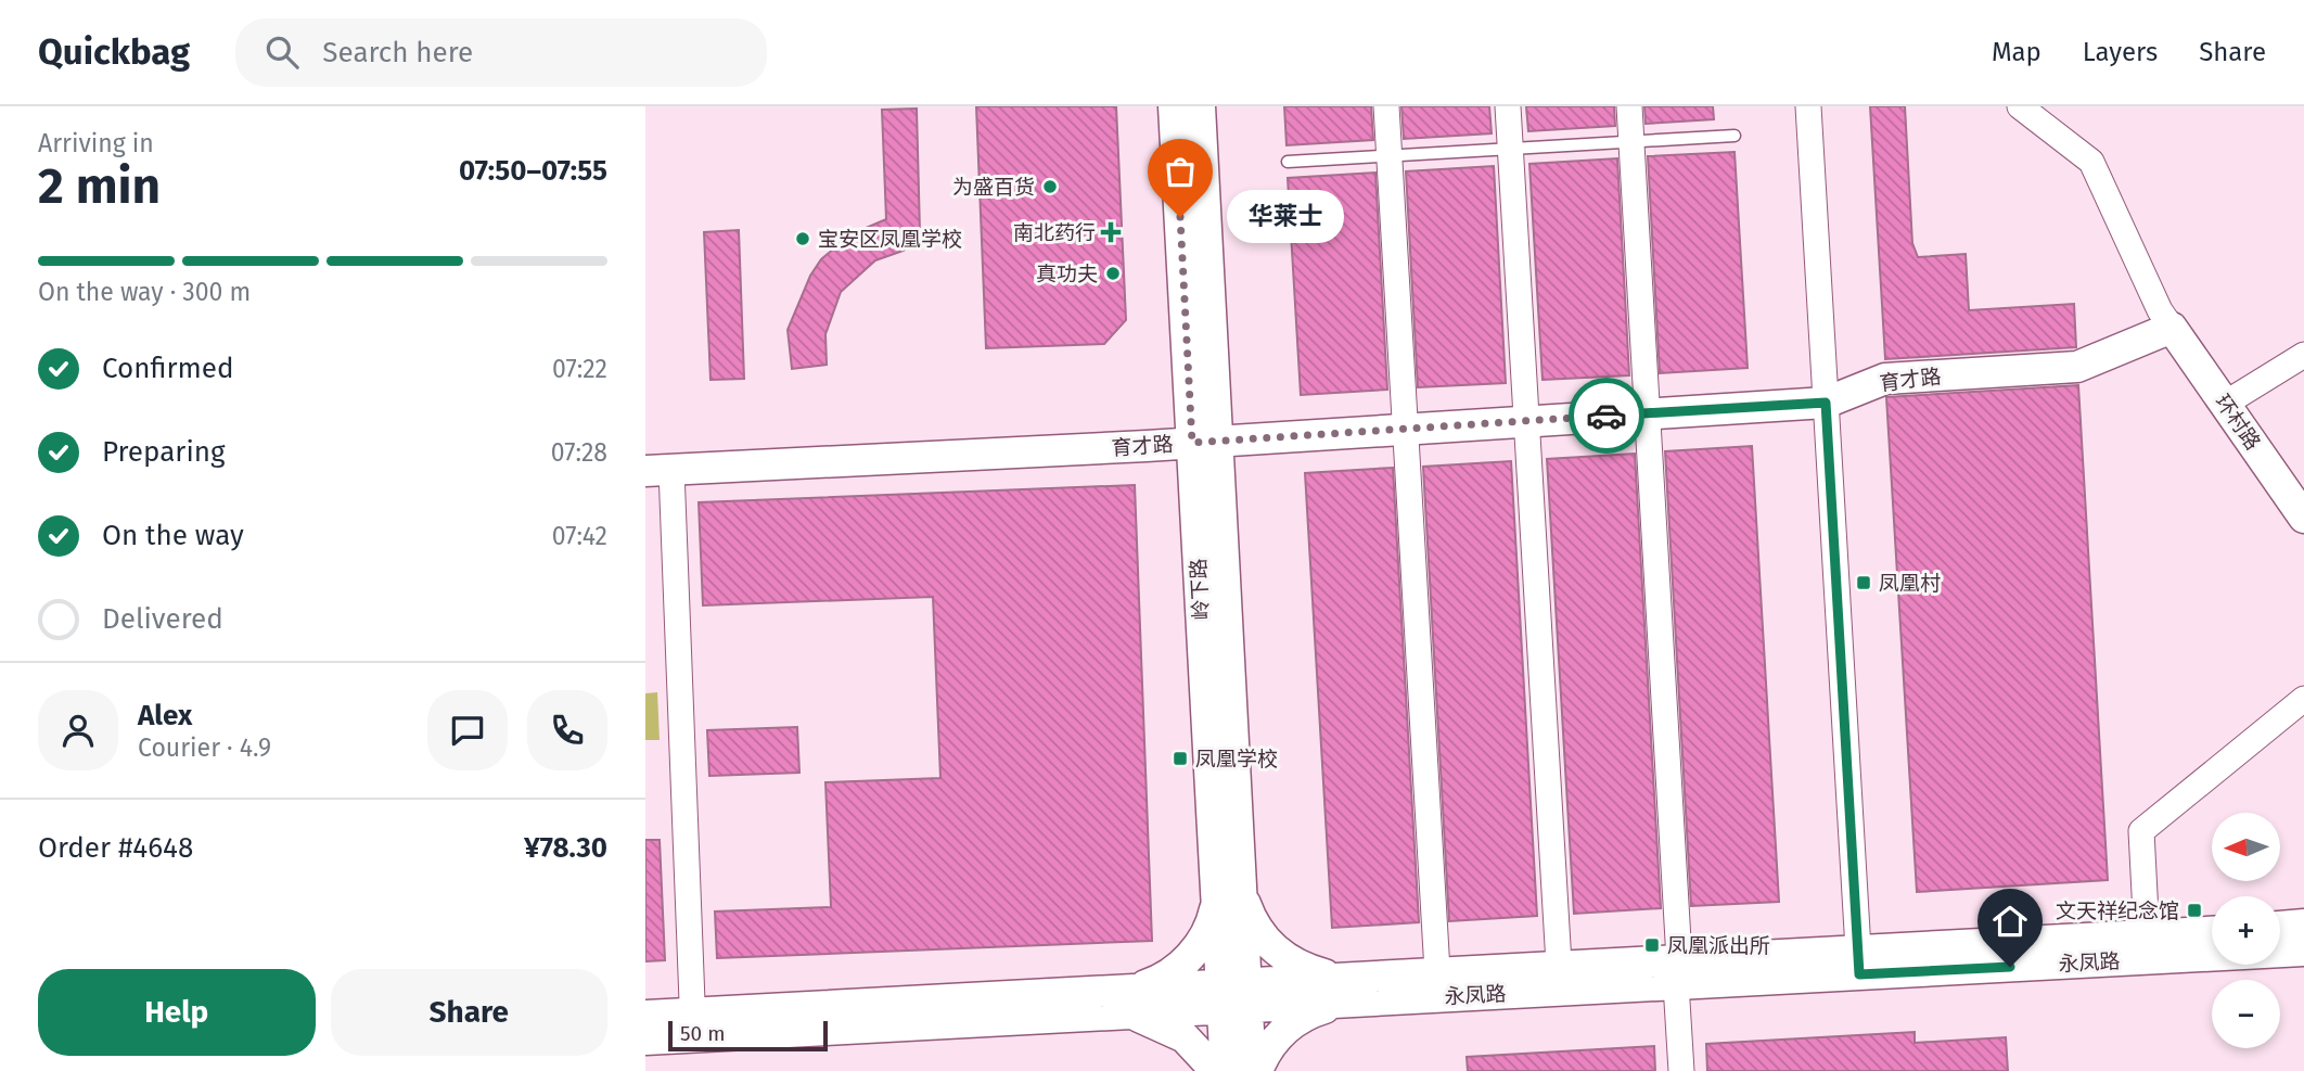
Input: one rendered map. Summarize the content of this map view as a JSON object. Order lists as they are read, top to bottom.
{
  "streets": {
    "street": [
      "育才路",
      "环村路",
      "岭下路",
      "永凤路"
    ]
  },
  "crossings": [
    ["育才路", "环村路"],
    ["育才路", "岭下路"],
    ["岭下路", "永凤路"]
  ],
  "places": {
    "other": [
      "为盛百货",
      "华莱士",
      "宝安区凤凰学校",
      "真功夫"
    ],
    "health": ["南北药行"],
    "transit": [
      "凤凰村",
      "凤凰学校",
      "文天祥纪念馆",
      "凤凰派出所"
    ]
  },
  "scale_bar": "50 m",
  "north": "left",
  "page": {
    "header": "Quickbag",
    "search": "Search here",
    "nav": ["Map", "Layers", "Share"],
    "heading": ["2 min", "Arriving in", "07:50–07:55"],
    "panel": [
      "Alex",
      "Courier · 4.9",
      "Order #4648",
      "¥78.30"
    ],
    "bubble": "华莱士",
    "bar": "On the way · 300 m",
    "list": [
      ["Confirmed", "07:22"],
      ["Preparing", "07:28"],
      ["On the way", "07:42"],
      "Delivered"
    ],
    "map_buttons": ["+", "−"],
    "buttons": ["Help", "Share"],
    "scale": "50 m"
  }
}
